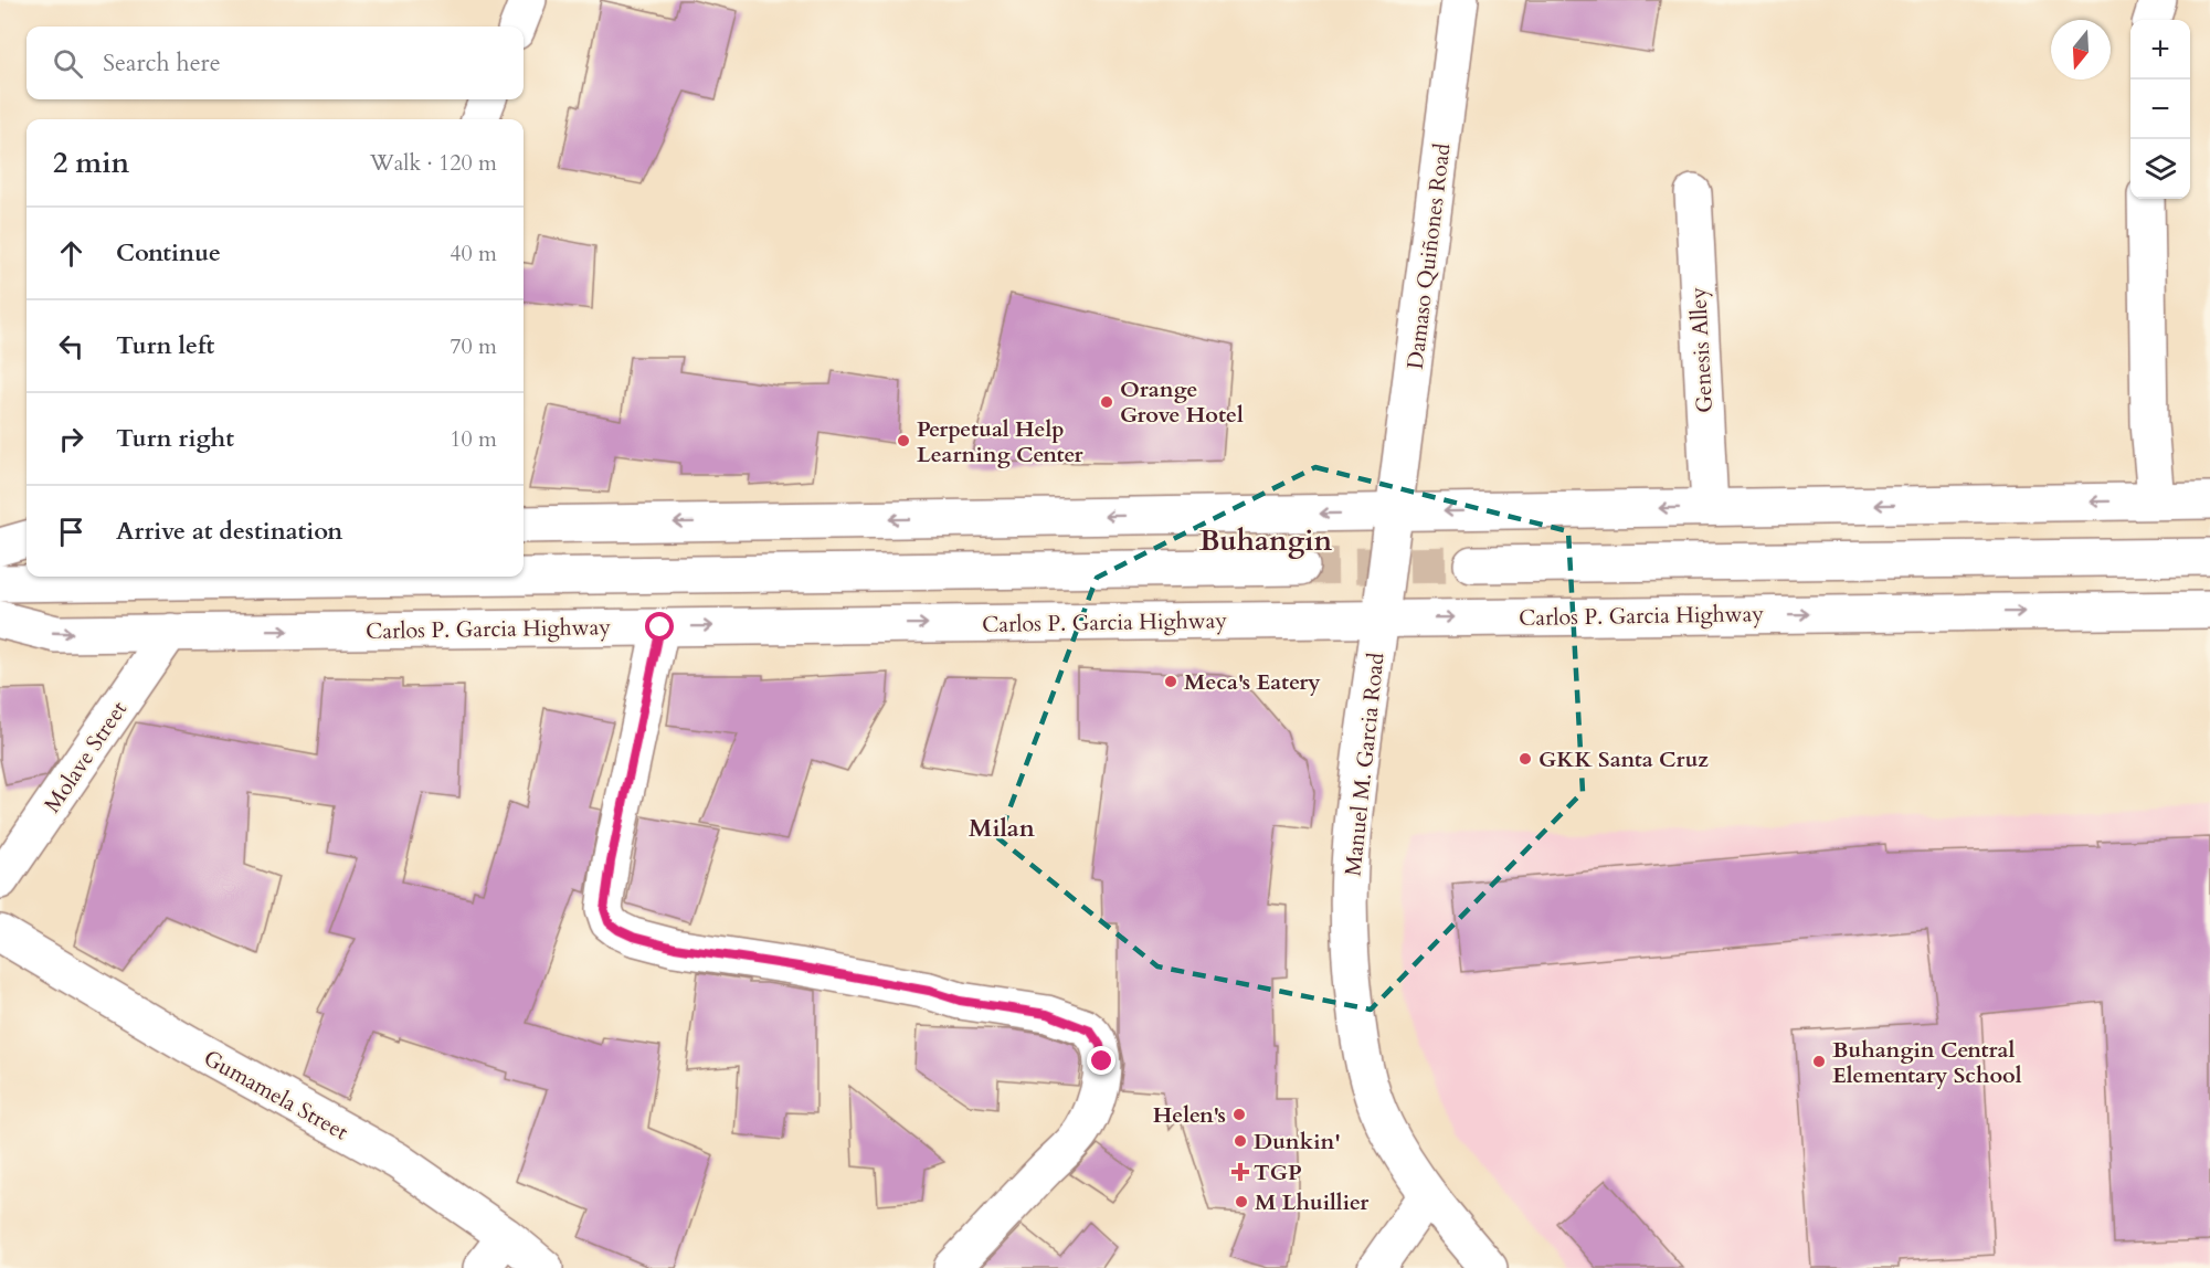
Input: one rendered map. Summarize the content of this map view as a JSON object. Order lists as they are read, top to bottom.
{
  "streets": {
    "main road": [
      "Damaso Quiñones Road",
      "Genesis Alley",
      "Carlos P. Garcia Highway",
      "Molave Street",
      "Manuel M. Garcia Road",
      "Gumamela Street"
    ]
  },
  "crossings": [
    ["Damaso Quiñones Road", "Carlos P. Garcia Highway"],
    ["Damaso Quiñones Road", "Manuel M. Garcia Road"],
    ["Carlos P. Garcia Highway", "Molave Street"],
    ["Carlos P. Garcia Highway", "Manuel M. Garcia Road"]
  ],
  "districts": ["Buhangin", "Milan"],
  "places": {
    "other": [
      "Orange Grove Hotel",
      "Perpetual Help Learning Center",
      "Meca's Eatery",
      "GKK Santa Cruz",
      "Buhangin Central Elementary School",
      "Helen's",
      "Dunkin'",
      "M Lhuillier"
    ],
    "health": ["TGP"]
  },
  "north": "bottom",
  "page": {
    "map_buttons": ["+", "−"],
    "search": "Search here",
    "heading": ["2 min", "Walk · 120 m"],
    "list": [
      ["Continue", "40 m"],
      ["Turn left", "70 m"],
      ["Turn right", "10 m"],
      "Arrive at destination"
    ]
  }
}
